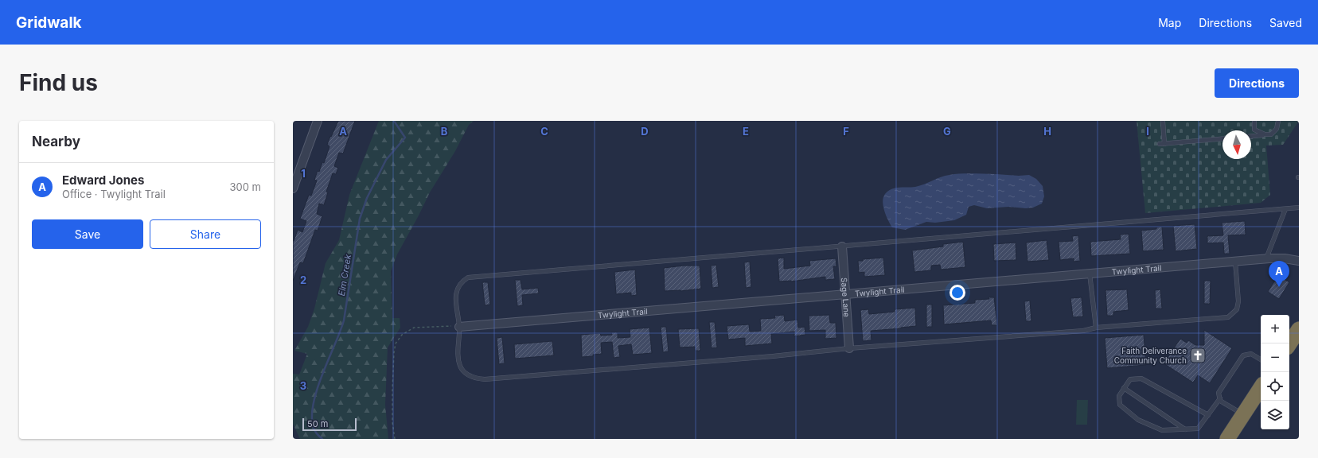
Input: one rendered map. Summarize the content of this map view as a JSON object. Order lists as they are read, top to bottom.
{
  "streets": {
    "street": ["Twylight Trail", "Sage Lane"]
  },
  "crossings": [
    ["Twylight Trail", "Sage Lane"]
  ],
  "water": ["Elm Creek"],
  "places": {
    "church": ["Faith Deliverance Community Church"]
  },
  "scale_bar": "50 m",
  "north": "bottom",
  "page": {
    "header": "Gridwalk",
    "nav": ["Map", "Directions", "Saved"],
    "buttons": [
      "Directions",
      ["Save", "Share"]
    ],
    "title": "Find us",
    "heading": "Nearby",
    "list": [
      {
        "mark": "A",
        "name": "Edward Jones",
        "note": "Office · Twylight Trail",
        "value": "300 m"
      }
    ],
    "pins": "A",
    "map_buttons": ["+", "−"],
    "scale": "50 m"
  },
  "grid": {
    "columns": [
      "A",
      "B",
      "C",
      "D",
      "E",
      "F",
      "G",
      "H",
      "I"
    ],
    "rows": ["1", "2", "3"]
  }
}
